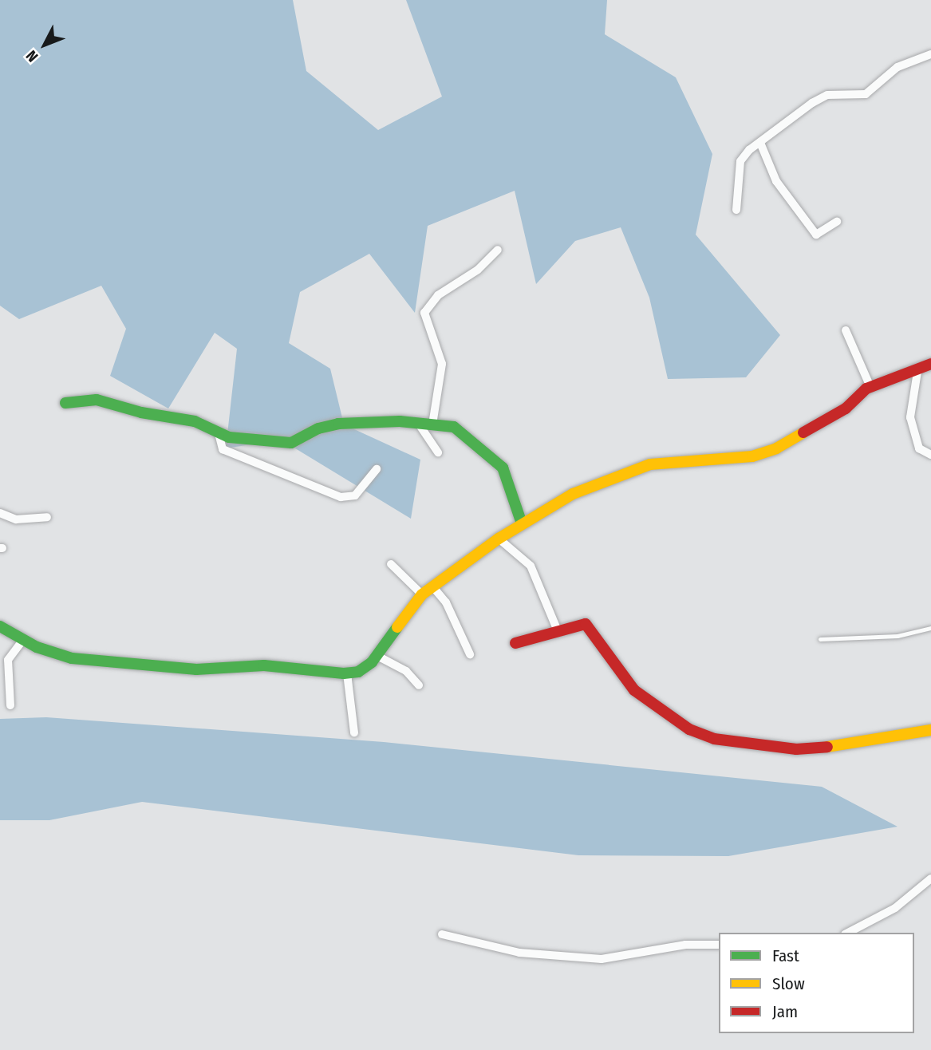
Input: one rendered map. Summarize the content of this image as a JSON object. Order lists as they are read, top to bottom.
{
  "legend": ["Fast", "Slow", "Jam"],
  "north": "bottom left"
}
